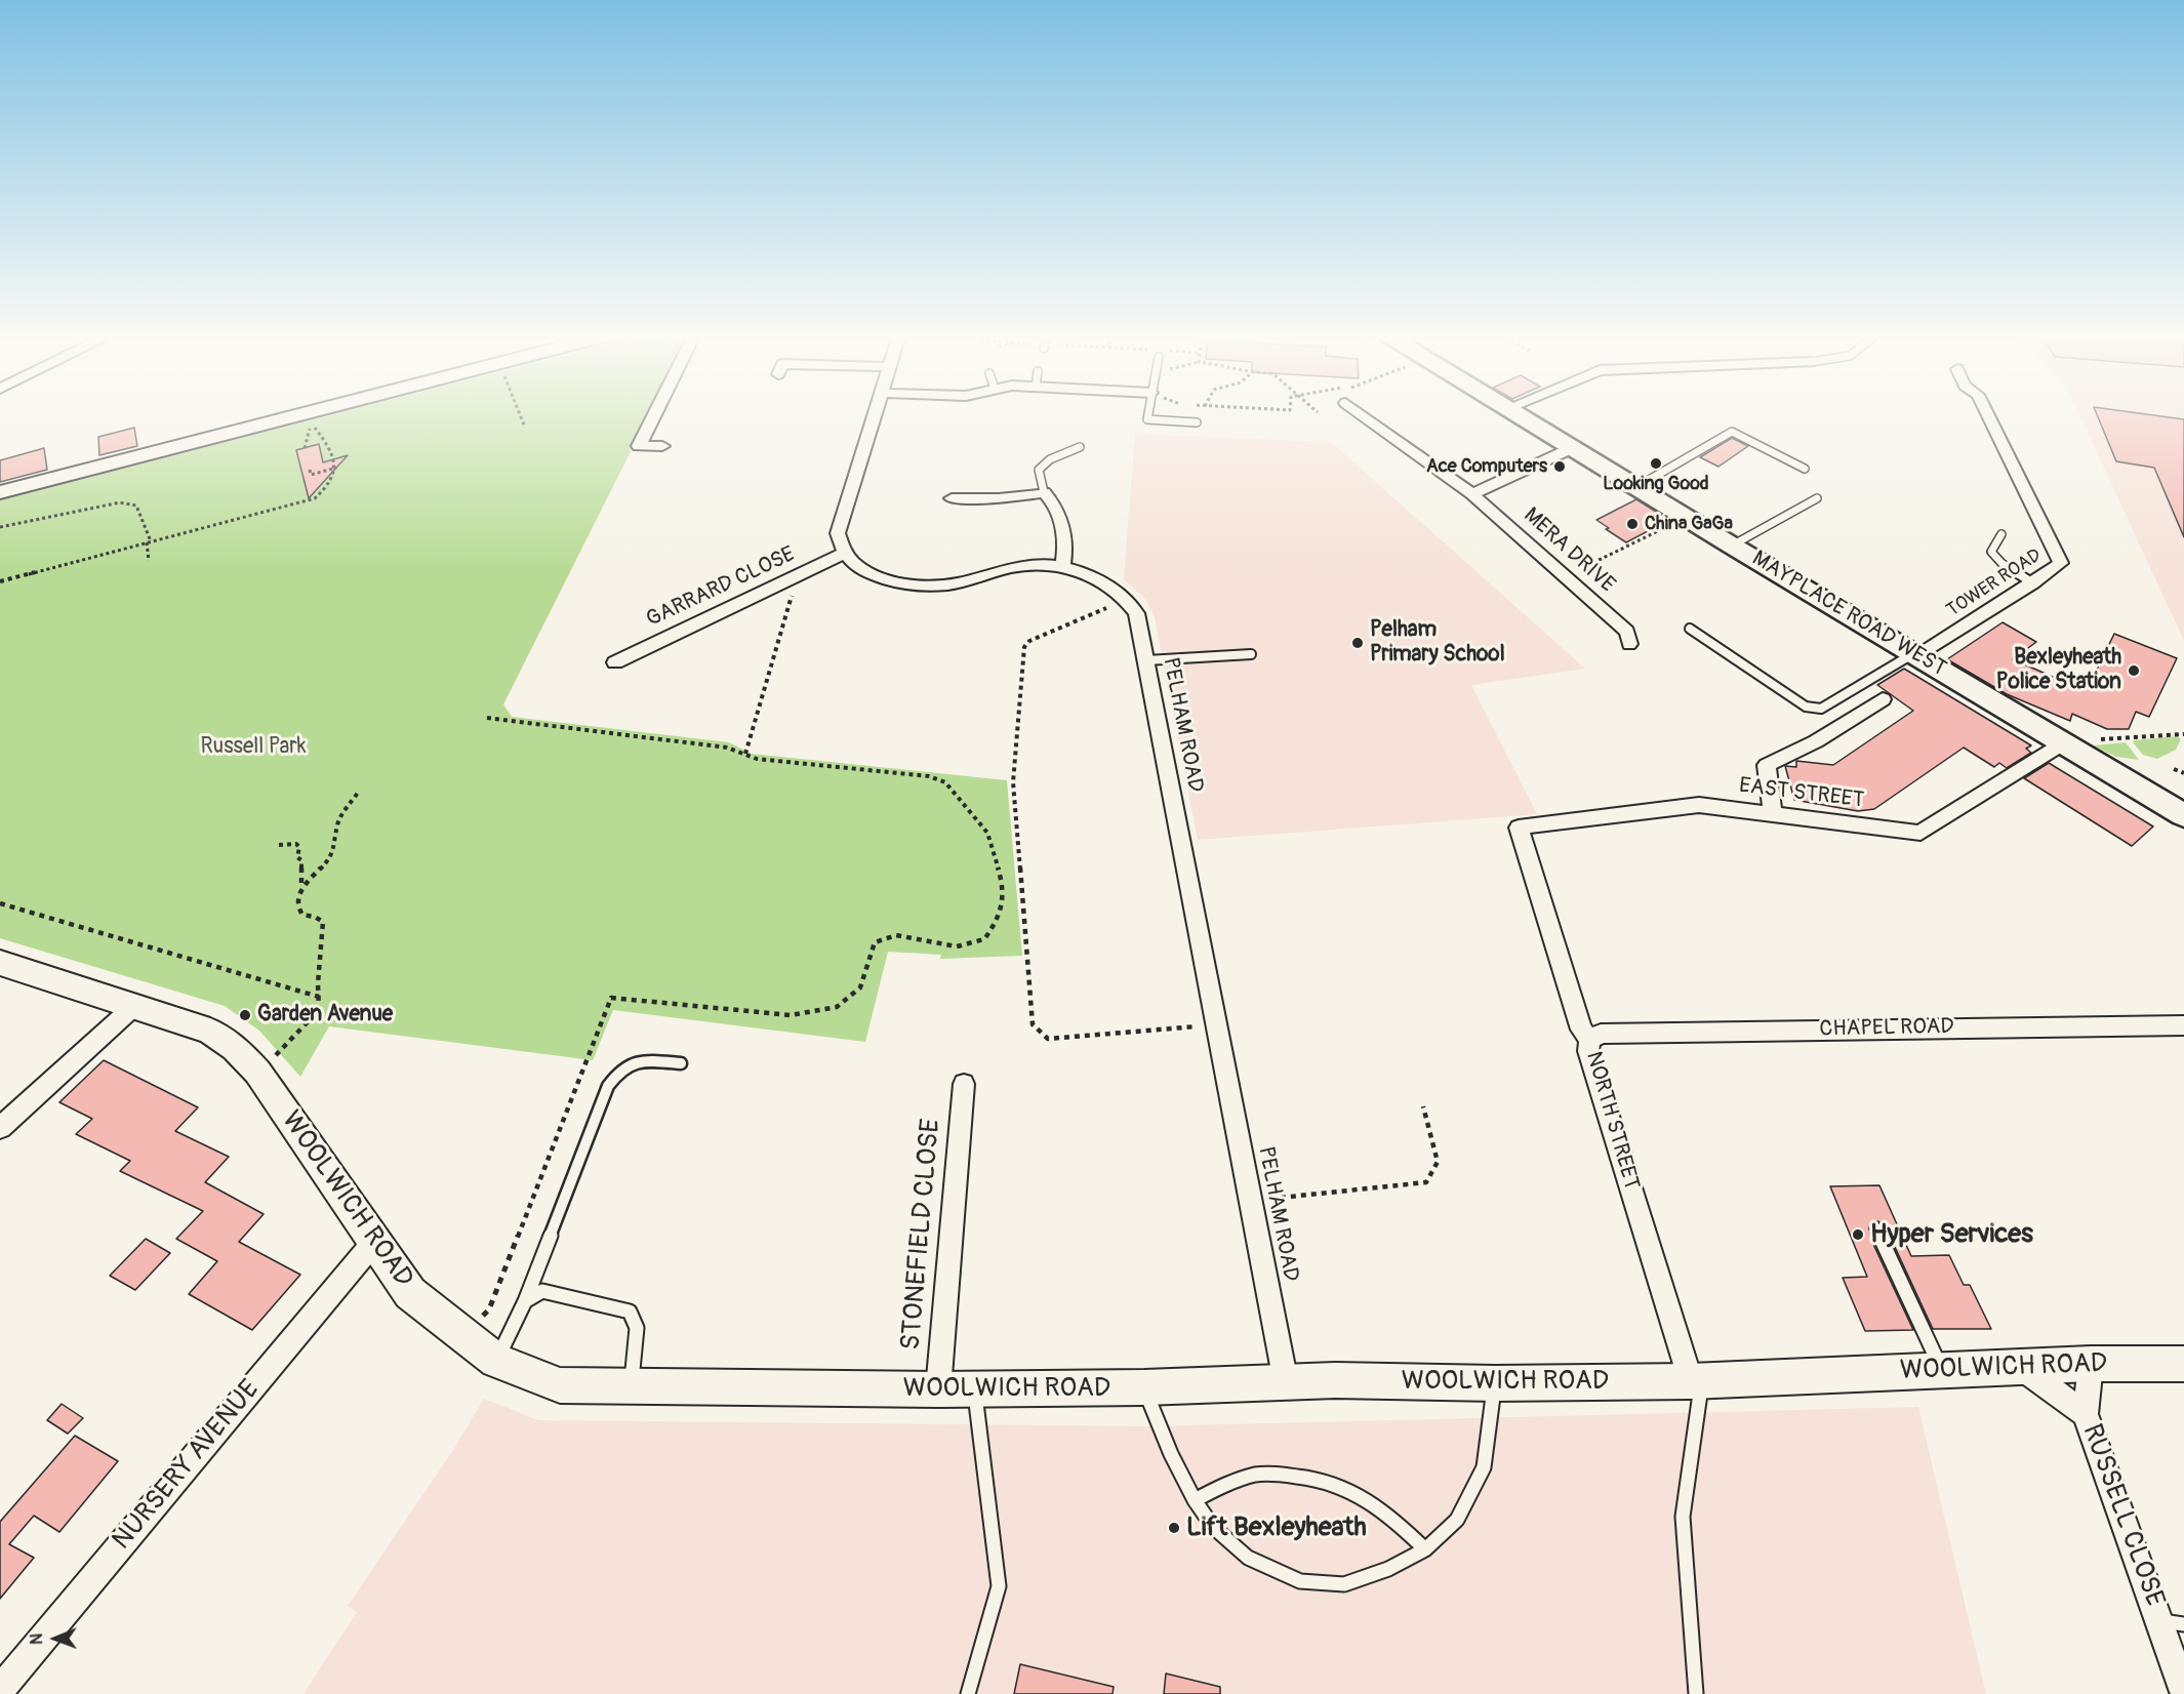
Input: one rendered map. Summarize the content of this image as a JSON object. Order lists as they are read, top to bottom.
{
  "streets": {
    "main road": ["MAYPLACE ROAD WEST"],
    "street": [
      "MERA DRIVE",
      "TOWER ROAD",
      "GARRARD CLOSE",
      "PELHAM ROAD",
      "EAST STREET",
      "CHAPEL ROAD",
      "NORTH STREET",
      "WOOLWICH ROAD",
      "STONEFIELD CLOSE",
      "NURSERY AVENUE",
      "RUSSELL CLOSE"
    ]
  },
  "crossings": [
    ["TOWER ROAD", "MAYPLACE ROAD WEST"],
    ["GARRARD CLOSE", "PELHAM ROAD"],
    ["MAYPLACE ROAD WEST", "EAST STREET"],
    ["PELHAM ROAD", "WOOLWICH ROAD"],
    ["EAST STREET", "NORTH STREET"],
    ["CHAPEL ROAD", "NORTH STREET"],
    ["NORTH STREET", "WOOLWICH ROAD"],
    ["WOOLWICH ROAD", "STONEFIELD CLOSE"],
    ["WOOLWICH ROAD", "NURSERY AVENUE"],
    ["WOOLWICH ROAD", "RUSSELL CLOSE"]
  ],
  "parks": ["Russell Park"],
  "places": [
    "Looking Good",
    "Ace Computers",
    "China GaGa",
    "Pelham Primary School",
    "Bexleyheath Police Station",
    "Garden Avenue",
    "Hyper Services",
    "Lift Bexleyheath"
  ],
  "north": "left"
}
